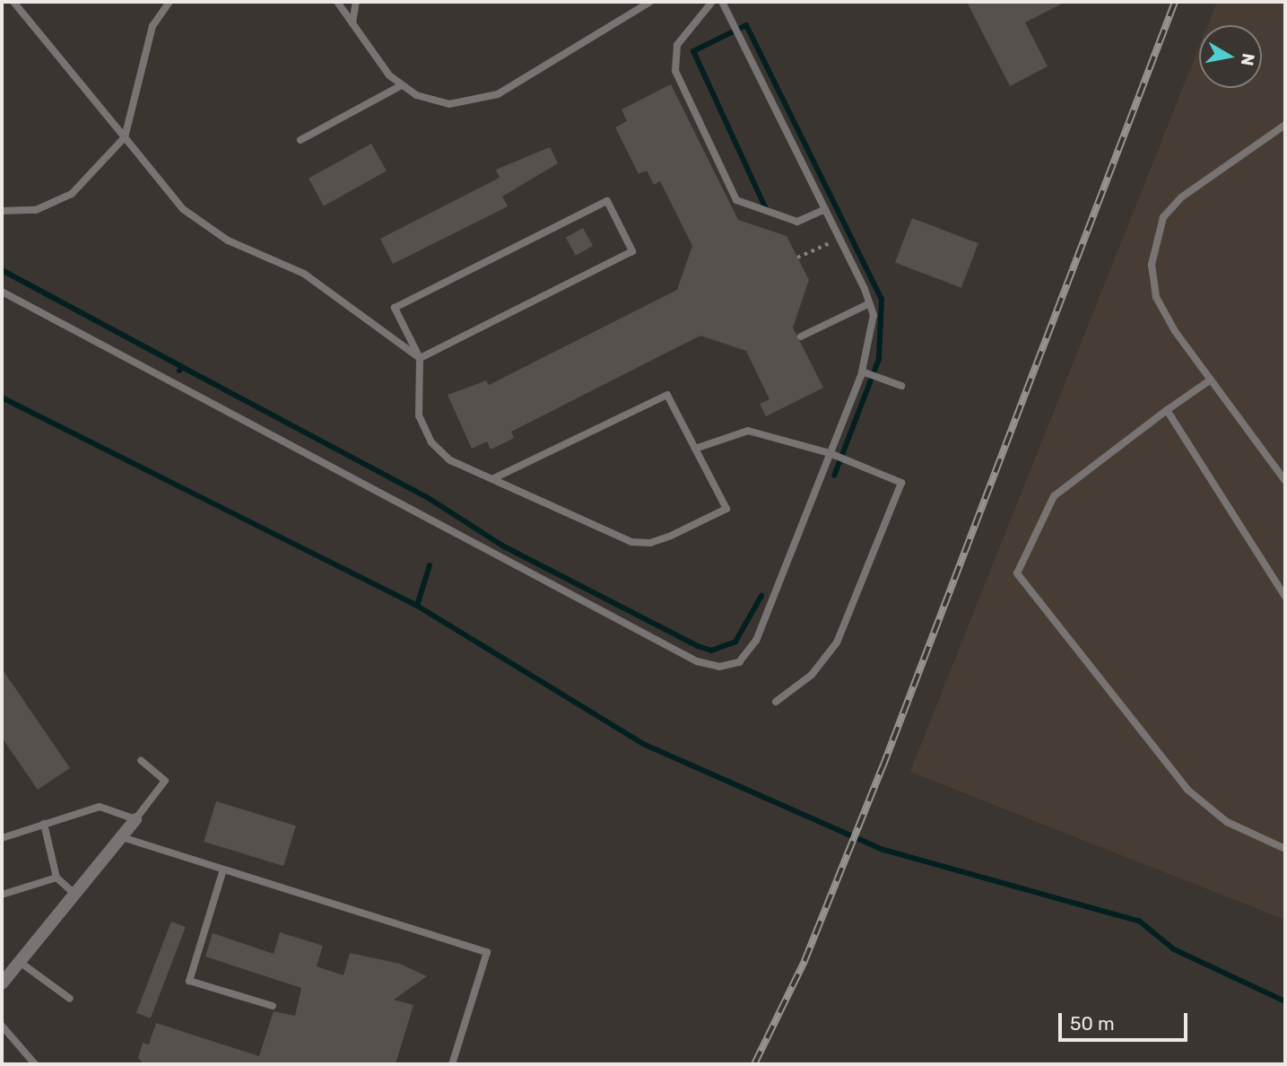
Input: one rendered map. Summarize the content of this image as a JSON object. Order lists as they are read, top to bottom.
{
  "scale_bar": "50 m",
  "north": "right"
}
